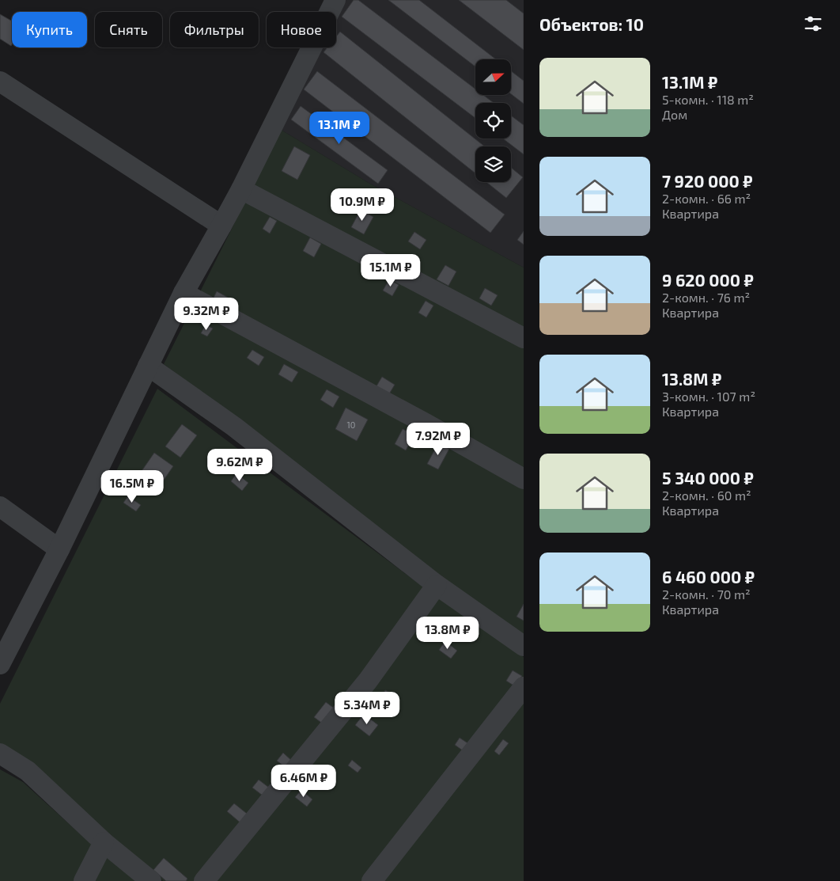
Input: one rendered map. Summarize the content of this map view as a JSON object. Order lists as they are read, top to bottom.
{
  "house_numbers": ["10"],
  "north": "right",
  "page": {
    "heading": "Объектов: 10",
    "chip": [
      "Купить",
      "Снять",
      "Фильтры",
      "Новое"
    ],
    "list": [
      {
        "name": "13.1M ₽",
        "note": "5-комн. · 118 m² · Дом"
      },
      {
        "name": "7 920 000 ₽",
        "note": "2-комн. · 66 m² · Квартира"
      },
      {
        "name": "9 620 000 ₽",
        "note": "2-комн. · 76 m² · Квартира"
      },
      {
        "name": "13.8M ₽",
        "note": "3-комн. · 107 m² · Квартира"
      },
      {
        "name": "5 340 000 ₽",
        "note": "2-комн. · 60 m² · Квартира"
      },
      {
        "name": "6 460 000 ₽",
        "note": "2-комн. · 70 m² · Квартира"
      }
    ],
    "price": [
      "13.1M ₽",
      "10.9M ₽",
      "15.1M ₽",
      "9.32M ₽",
      "7.92M ₽",
      "9.62M ₽",
      "16.5M ₽",
      "13.8M ₽",
      "5.34M ₽",
      "6.46M ₽"
    ]
  }
}
